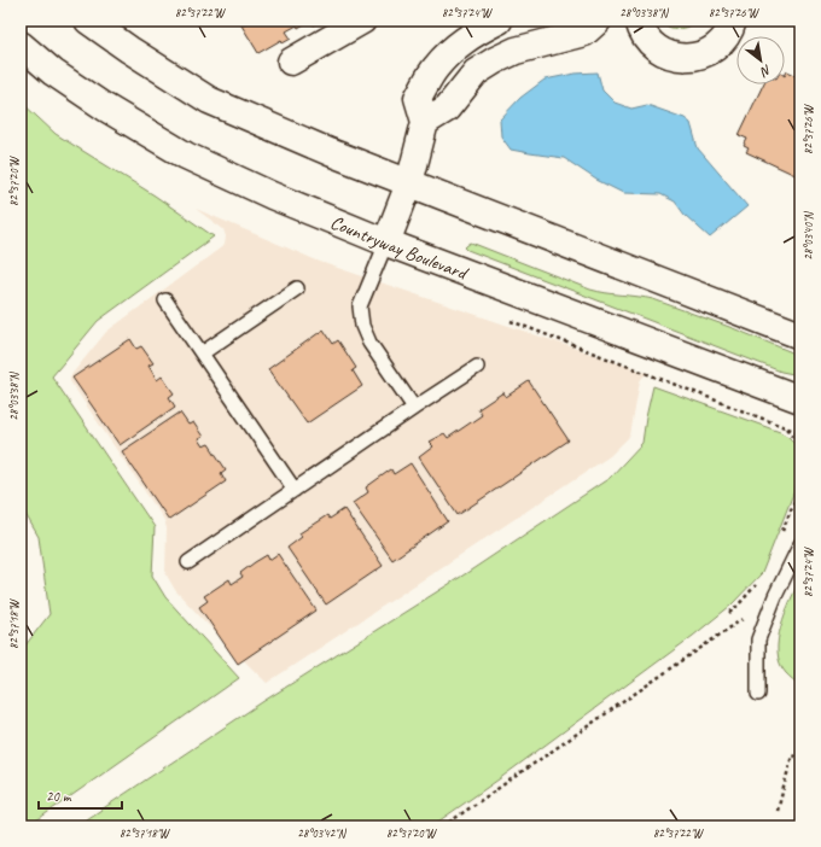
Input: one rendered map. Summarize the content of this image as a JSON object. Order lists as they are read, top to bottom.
{
  "streets": {
    "street": ["Countryway Boulevard"]
  },
  "scale_bar": "20 m",
  "north": "bottom right",
  "coordinates": [
    "82°37'22\"W",
    "82°37'24\"W",
    "28°03'38\"N",
    "82°37'26\"W",
    "82°37'20\"W",
    "28°03'40\"N",
    "82°37'18\"W",
    "28°03'42\"N"
  ]
}
